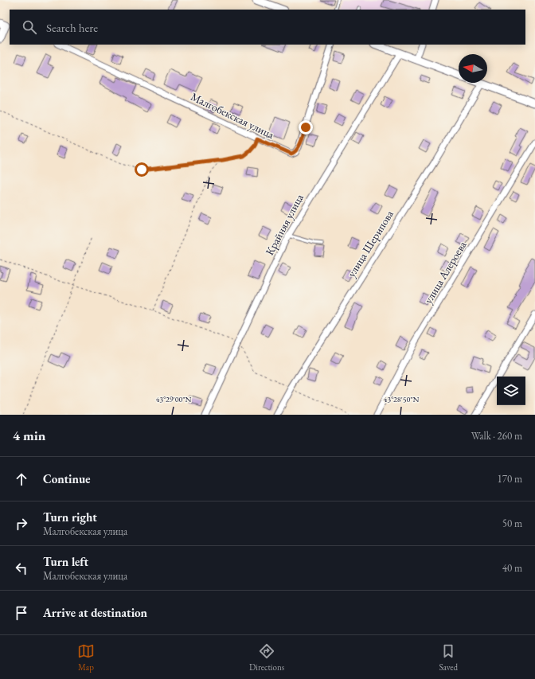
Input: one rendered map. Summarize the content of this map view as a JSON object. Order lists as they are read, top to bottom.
{
  "streets": {
    "street": [
      "Малгобекская улица",
      "Крайняя улица",
      "улица Шерипова",
      "улица Алероева"
    ]
  },
  "north": "left",
  "page": {
    "search": "Search here",
    "heading": ["4 min", "Walk · 260 m"],
    "list": [
      ["Continue", "170 m"],
      ["Turn right", "Малгобекская улица", "50 m"],
      ["Turn left", "Малгобекская улица", "40 m"],
      "Arrive at destination"
    ],
    "nav": ["Map", "Directions", "Saved"]
  },
  "coordinates": ["43°29'00\"N", "43°28'50\"N"]
}
